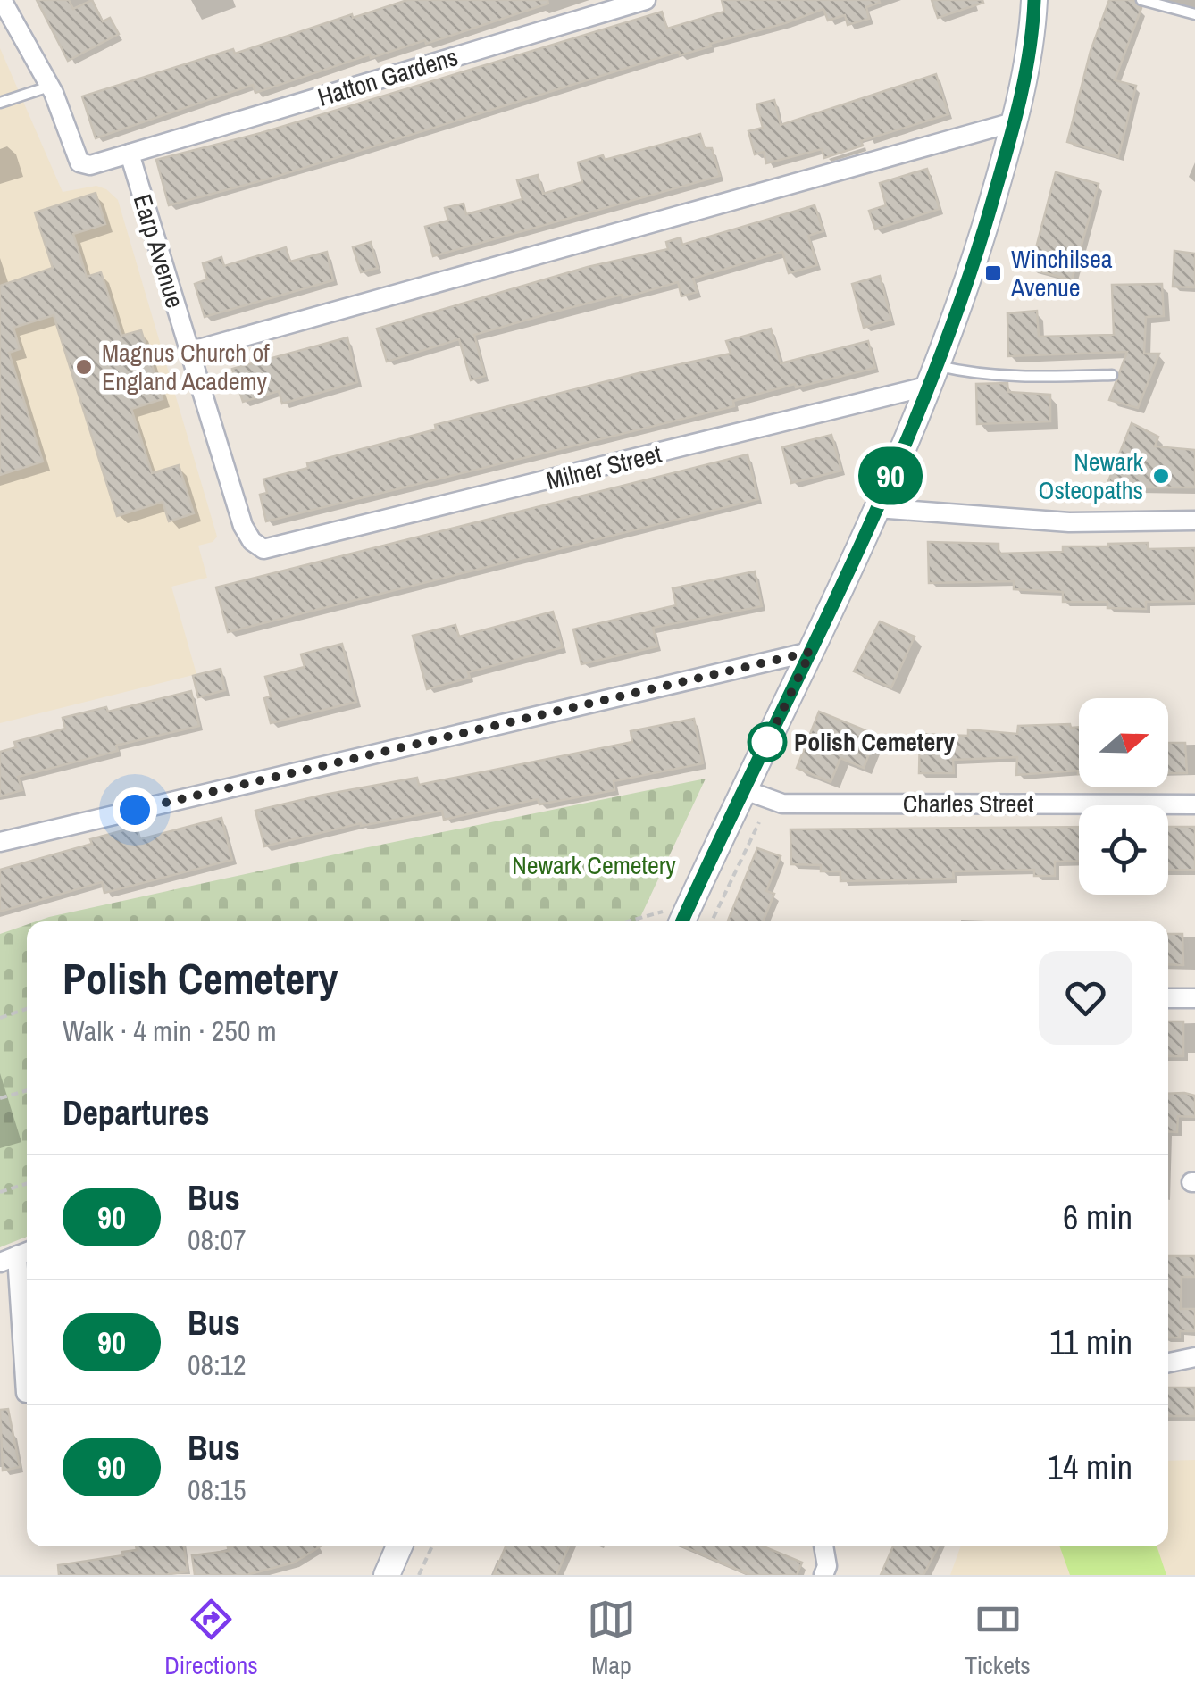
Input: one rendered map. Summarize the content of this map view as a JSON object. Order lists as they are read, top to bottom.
{
  "streets": {
    "street": [
      "Hatton Gardens",
      "Earp Avenue",
      "Milner Street",
      "Charles Street"
    ]
  },
  "crossings": [
    ["Hatton Gardens", "Earp Avenue"],
    ["Earp Avenue", "Milner Street"]
  ],
  "parks": ["Newark Cemetery"],
  "places": {
    "transit": ["Winchilsea Avenue"],
    "other": ["Magnus Church of England Academy", "Newark Osteopaths", "Polish Cemetery"]
  },
  "lines": ["bus line 90"],
  "north": "right",
  "page": {
    "on_map": "90",
    "heading": [
      ["Polish Cemetery", "Walk · 4 min · 250 m"],
      "Departures"
    ],
    "list": [
      {
        "mark": "90",
        "name": "Bus",
        "note": "08:07",
        "value": "6 min"
      },
      {
        "mark": "90",
        "name": "Bus",
        "note": "08:12",
        "value": "11 min"
      },
      {
        "mark": "90",
        "name": "Bus",
        "note": "08:15",
        "value": "14 min"
      }
    ],
    "tabs": ["Directions", "Map", "Tickets"]
  }
}
